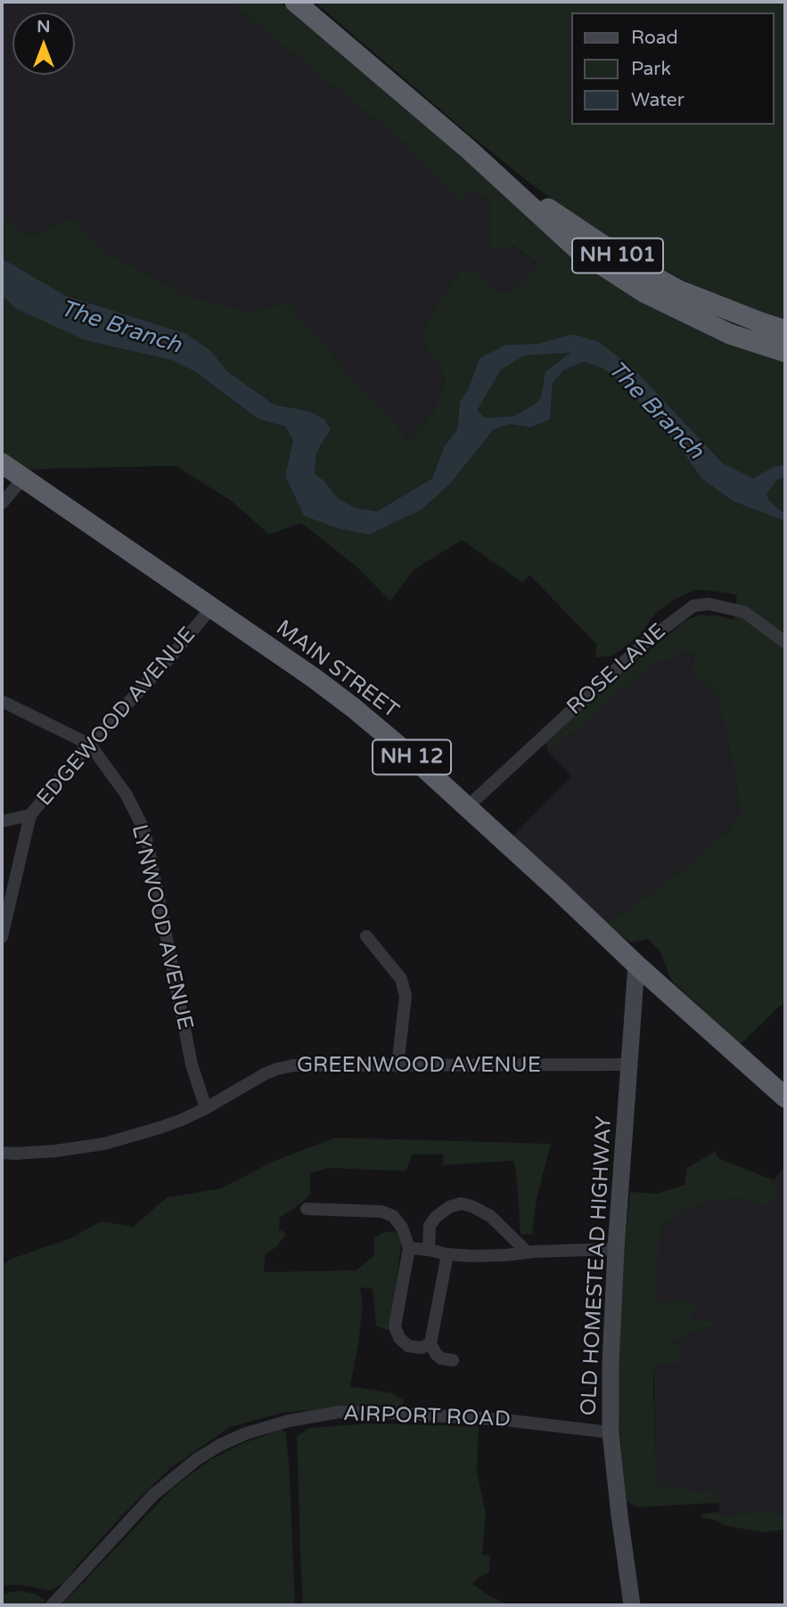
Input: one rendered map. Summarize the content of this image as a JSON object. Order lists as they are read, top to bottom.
{
  "streets": {
    "highway": ["NH 101", "MAIN STREET", "NH 12"],
    "main road": ["OLD HOMESTEAD HIGHWAY"],
    "street": [
      "ROSE LANE",
      "EDGEWOOD AVENUE",
      "LYNWOOD AVENUE",
      "GREENWOOD AVENUE",
      "AIRPORT ROAD"
    ]
  },
  "crossings": [
    ["MAIN STREET", "ROSE LANE"],
    ["MAIN STREET", "EDGEWOOD AVENUE"],
    ["MAIN STREET", "OLD HOMESTEAD HIGHWAY"],
    ["EDGEWOOD AVENUE", "LYNWOOD AVENUE"],
    ["LYNWOOD AVENUE", "GREENWOOD AVENUE"],
    ["GREENWOOD AVENUE", "OLD HOMESTEAD HIGHWAY"],
    ["OLD HOMESTEAD HIGHWAY", "AIRPORT ROAD"]
  ],
  "water": ["The Branch"],
  "legend": ["Road", "Park", "Water"],
  "north": "top"
}
